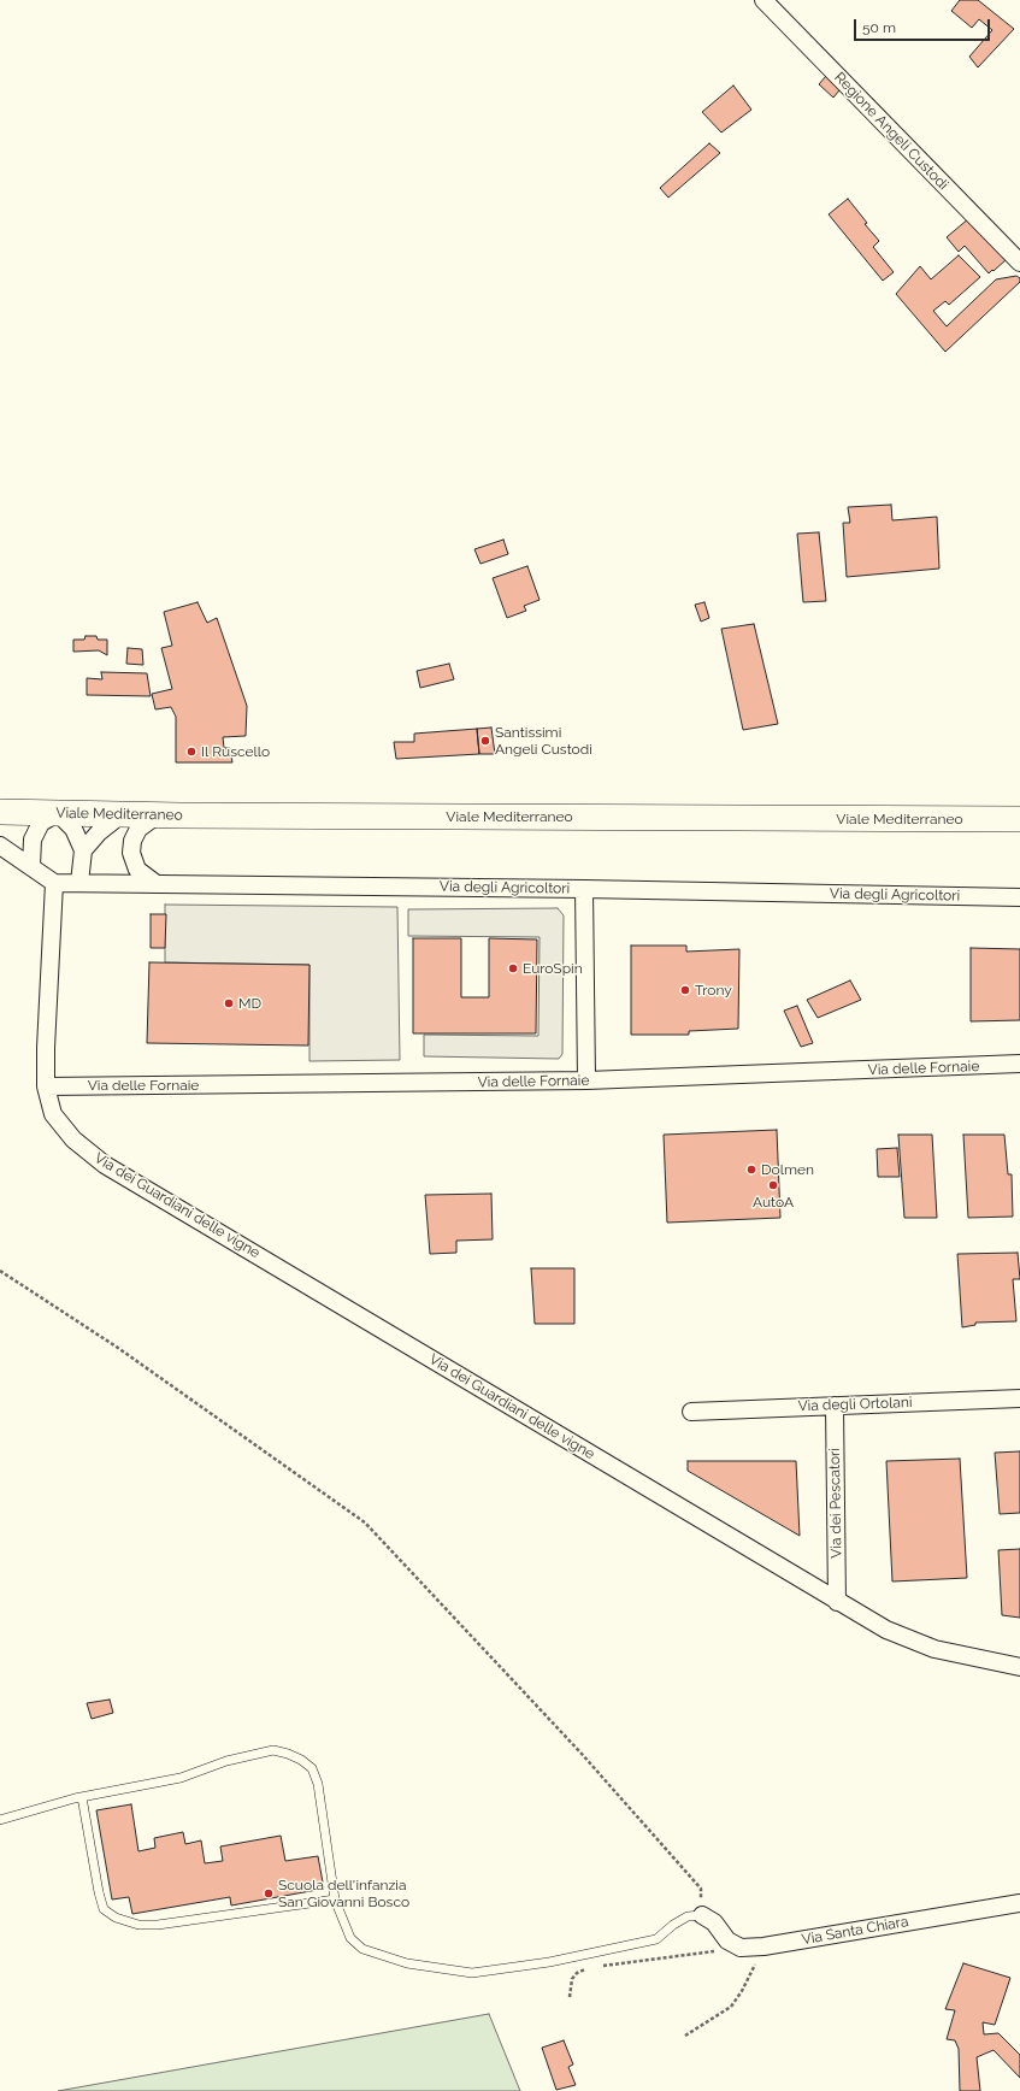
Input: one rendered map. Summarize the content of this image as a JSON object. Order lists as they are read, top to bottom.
{
  "streets": {
    "main road": ["Viale Mediterraneo"],
    "street": [
      "Regione Angeli Custodi",
      "Via degli Agricoltori",
      "Via delle Fornaie",
      "Via dei Guardiani delle vigne",
      "Via degli Ortolani",
      "Via dei Pescatori",
      "Via Santa Chiara"
    ]
  },
  "crossings": [
    ["Viale Mediterraneo", "Via degli Agricoltori"],
    ["Viale Mediterraneo", "Via dei Guardiani delle vigne"],
    ["Via degli Agricoltori", "Via dei Guardiani delle vigne"],
    ["Via delle Fornaie", "Via dei Guardiani delle vigne"],
    ["Via dei Guardiani delle vigne", "Via dei Pescatori"],
    ["Via degli Ortolani", "Via dei Pescatori"]
  ],
  "places": [
    "Santissimi Angeli Custodi",
    "Il Ruscello",
    "EuroSpin",
    "Trony",
    "MD",
    "Dolmen",
    "AutoA",
    "Scuola dell'infanzia San Giovanni Bosco"
  ],
  "scale_bar": "50 m"
}
